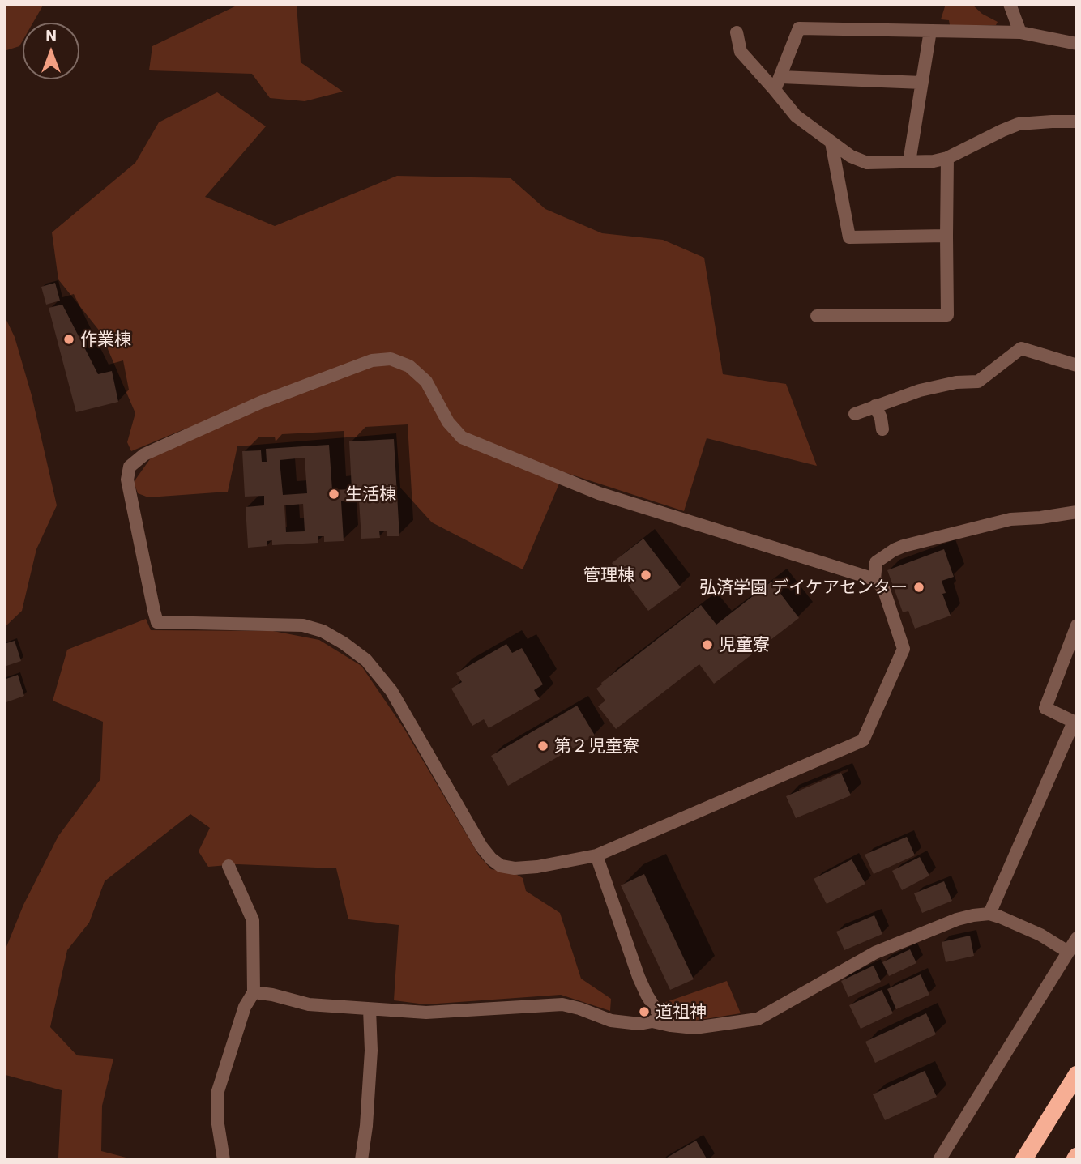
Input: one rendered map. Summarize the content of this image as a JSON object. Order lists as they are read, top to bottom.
{
  "places": [
    "作業棟",
    "生活棟",
    "管理棟",
    "弘済学園 デイケアセンター",
    "児童寮",
    "第２児童寮",
    "道祖神"
  ],
  "north": "top"
}
